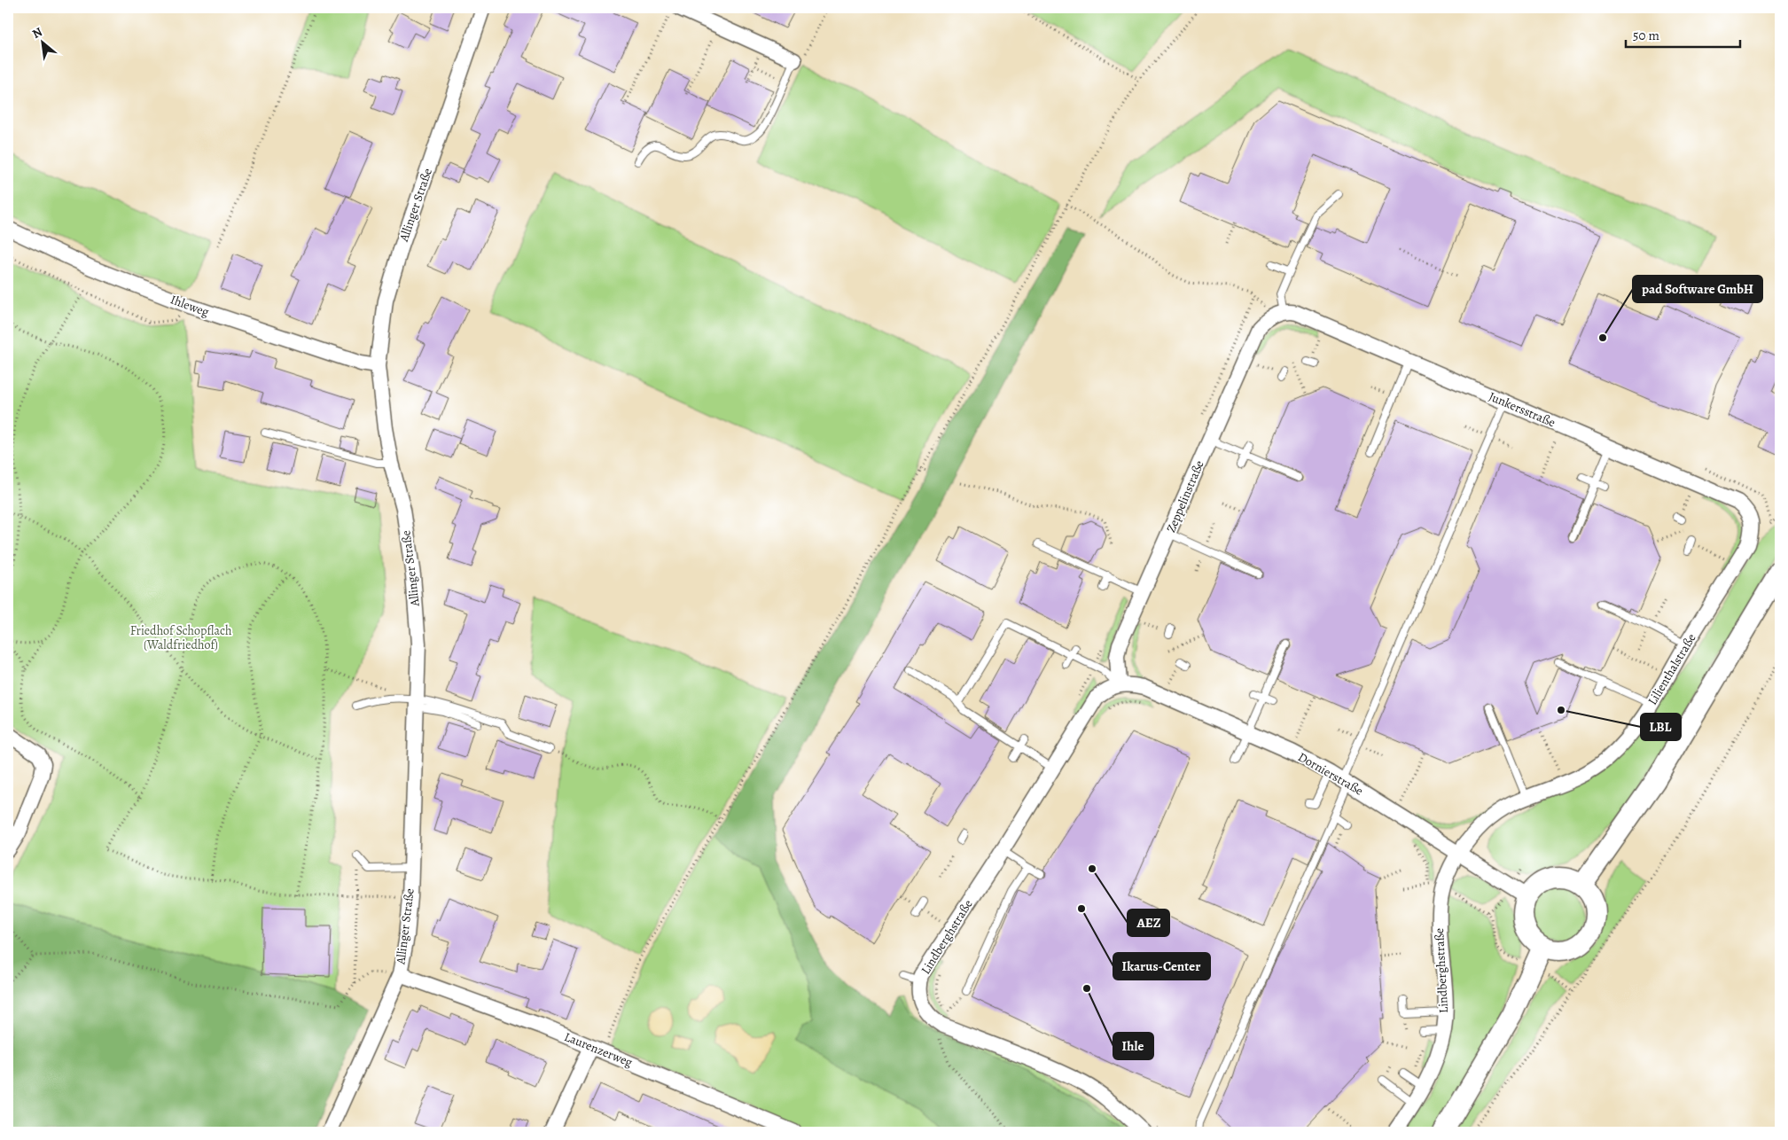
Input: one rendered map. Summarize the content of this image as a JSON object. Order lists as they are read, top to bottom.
{
  "streets": {
    "street": [
      "Allinger Straße",
      "Ihleweg",
      "Junkersstraße",
      "Zeppelinstraße",
      "Lilienthalstraße",
      "Dornierstraße",
      "Lindberghstraße",
      "Laurenzerweg"
    ]
  },
  "crossings": [
    ["Allinger Straße", "Ihleweg"],
    ["Allinger Straße", "Laurenzerweg"],
    ["Junkersstraße", "Zeppelinstraße"],
    ["Junkersstraße", "Lilienthalstraße"],
    ["Zeppelinstraße", "Dornierstraße"],
    ["Zeppelinstraße", "Lindberghstraße"],
    ["Lilienthalstraße", "Dornierstraße"],
    ["Lilienthalstraße", "Lindberghstraße"],
    ["Dornierstraße", "Lindberghstraße"]
  ],
  "parks": ["Friedhof Schopflach (Waldfriedhof)"],
  "places": [
    "pad Software GmbH",
    "LBL",
    "AEZ",
    "Ikarus-Center",
    "Ihle"
  ],
  "scale_bar": "50 m",
  "north": "top left"
}
